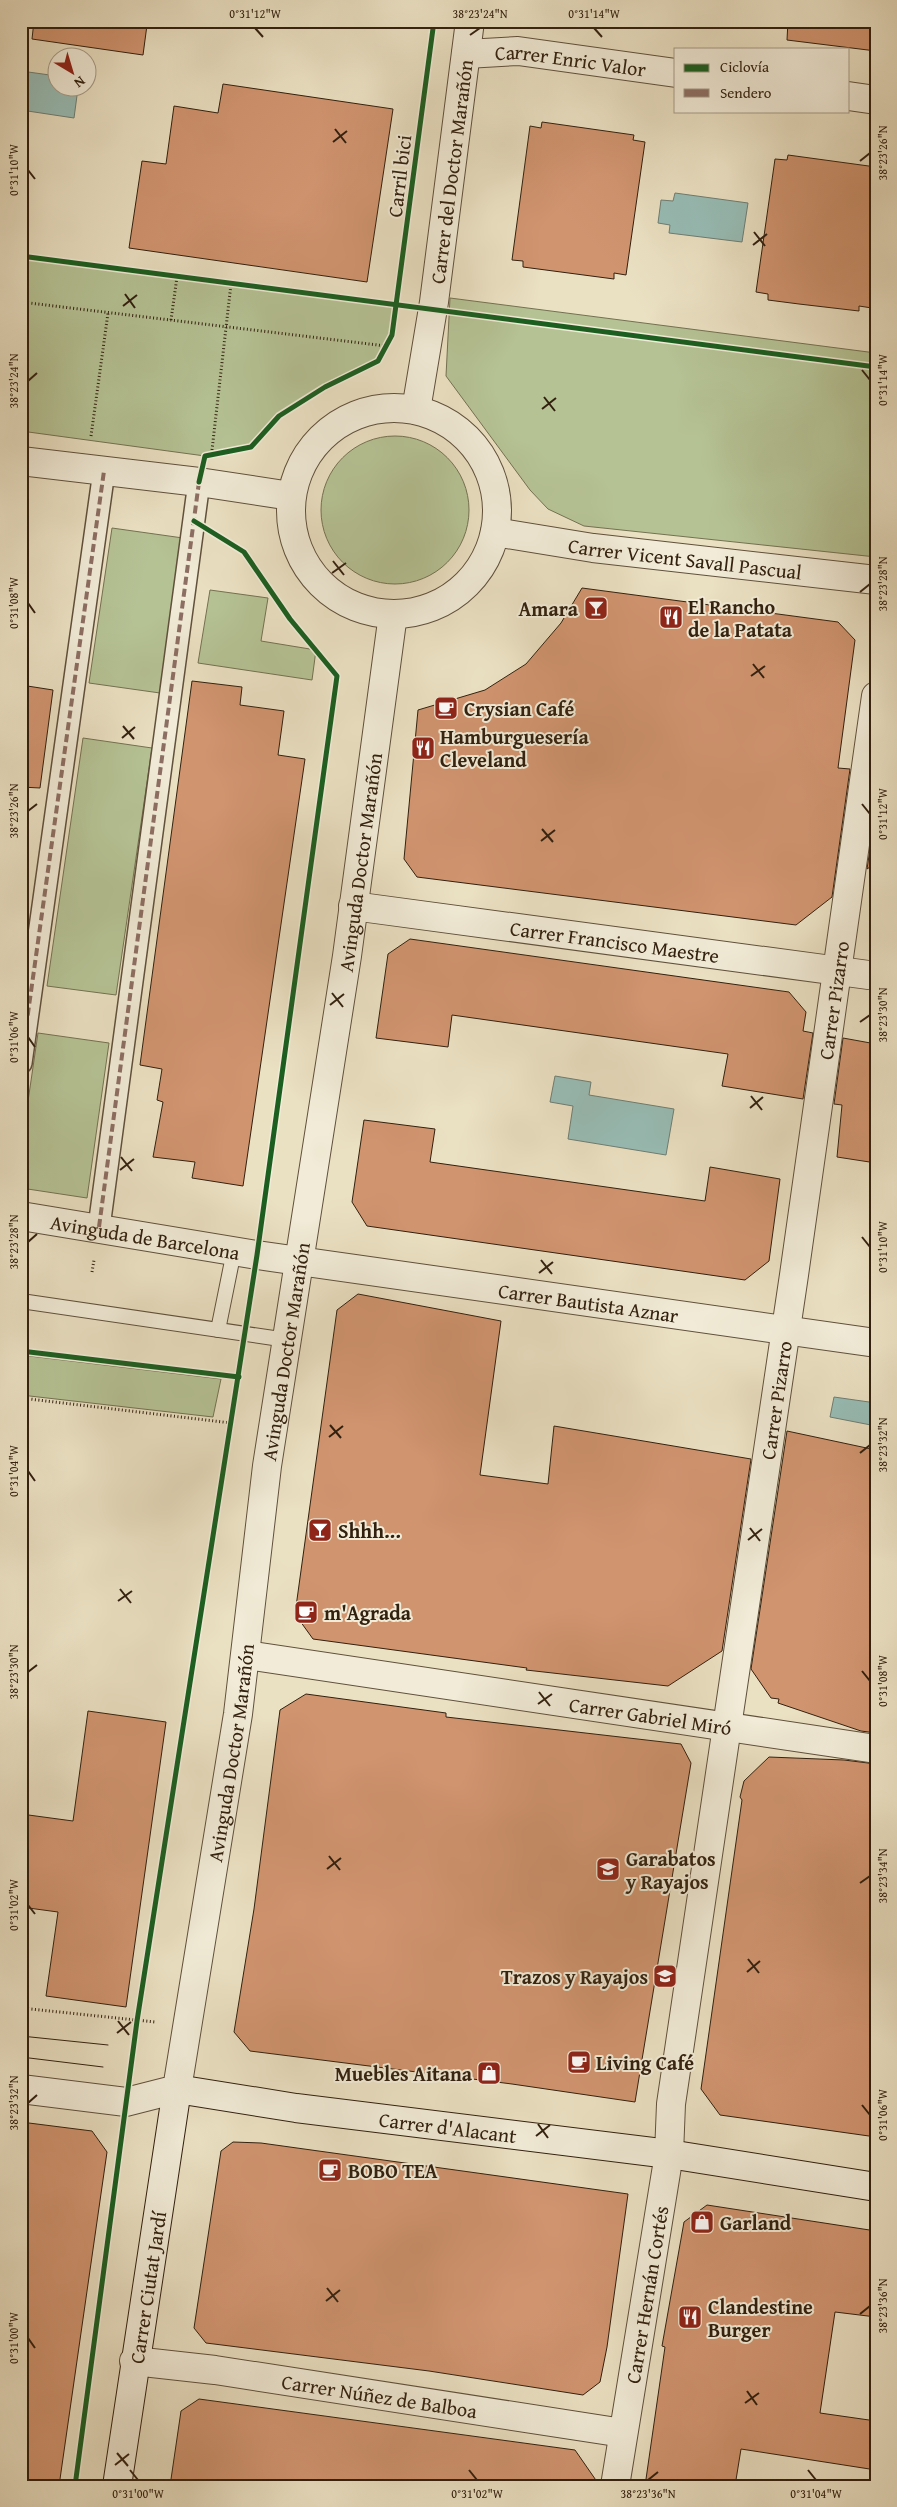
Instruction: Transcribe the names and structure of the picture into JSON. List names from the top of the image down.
{
  "streets": {
    "street": [
      "Carrer Enric Valor",
      "Carrer del Doctor Marañón",
      "Carrer Vicent Savall Pascual",
      "Avinguda Doctor Marañón",
      "Carrer Francisco Maestre",
      "Carrer Pizarro",
      "Avinguda de Barcelona",
      "Carrer Bautista Aznar",
      "Carrer Gabriel Miró",
      "Carrer d'Alacant",
      "Carrer Ciutat Jardí",
      "Carrer Hernán Cortés",
      "Carrer Núñez de Balboa"
    ],
    "cycle path": ["Carril bici"]
  },
  "crossings": [
    ["Carrer Enric Valor", "Carrer del Doctor Marañón"],
    ["Avinguda Doctor Marañón", "Carrer Francisco Maestre"],
    ["Avinguda Doctor Marañón", "Avinguda de Barcelona"],
    ["Avinguda Doctor Marañón", "Carrer Bautista Aznar"],
    ["Avinguda Doctor Marañón", "Carrer Gabriel Miró"],
    ["Avinguda Doctor Marañón", "Carrer d'Alacant"],
    ["Avinguda Doctor Marañón", "Carrer Ciutat Jardí"],
    ["Carrer Francisco Maestre", "Carrer Pizarro"],
    ["Carrer Pizarro", "Carrer Bautista Aznar"],
    ["Carrer Pizarro", "Carrer Gabriel Miró"],
    ["Carrer Pizarro", "Carrer Hernán Cortés"],
    ["Avinguda de Barcelona", "Carrer Bautista Aznar"],
    ["Carrer d'Alacant", "Carrer Ciutat Jardí"],
    ["Carrer d'Alacant", "Carrer Hernán Cortés"],
    ["Carrer Ciutat Jardí", "Carrer Núñez de Balboa"],
    ["Carrer Hernán Cortés", "Carrer Núñez de Balboa"]
  ],
  "places": {
    "bar": ["Amara", "Shhh..."],
    "restaurant": ["El Rancho de la Patata", "Hamburguesería Cleveland", "Clandestine Burger"],
    "cafe": [
      "Crysian Café",
      "m'Agrada",
      "Living Café",
      "BOBO TEA"
    ],
    "school or university": ["Garabatos y Rayajos", "Trazos y Rayajos"],
    "shop": ["Muebles Aitana", "Garland"]
  },
  "legend": ["Ciclovía", "Sendero"],
  "north": "bottom right",
  "coordinates": [
    "0°31'12\"W",
    "38°23'24\"N",
    "0°31'14\"W",
    "38°23'26\"N",
    "0°31'10\"W",
    "38°23'28\"N",
    "0°31'08\"W",
    "38°23'30\"N",
    "0°31'06\"W",
    "38°23'32\"N",
    "0°31'04\"W",
    "38°23'34\"N",
    "0°31'02\"W",
    "38°23'36\"N",
    "0°31'00\"W"
  ]
}
